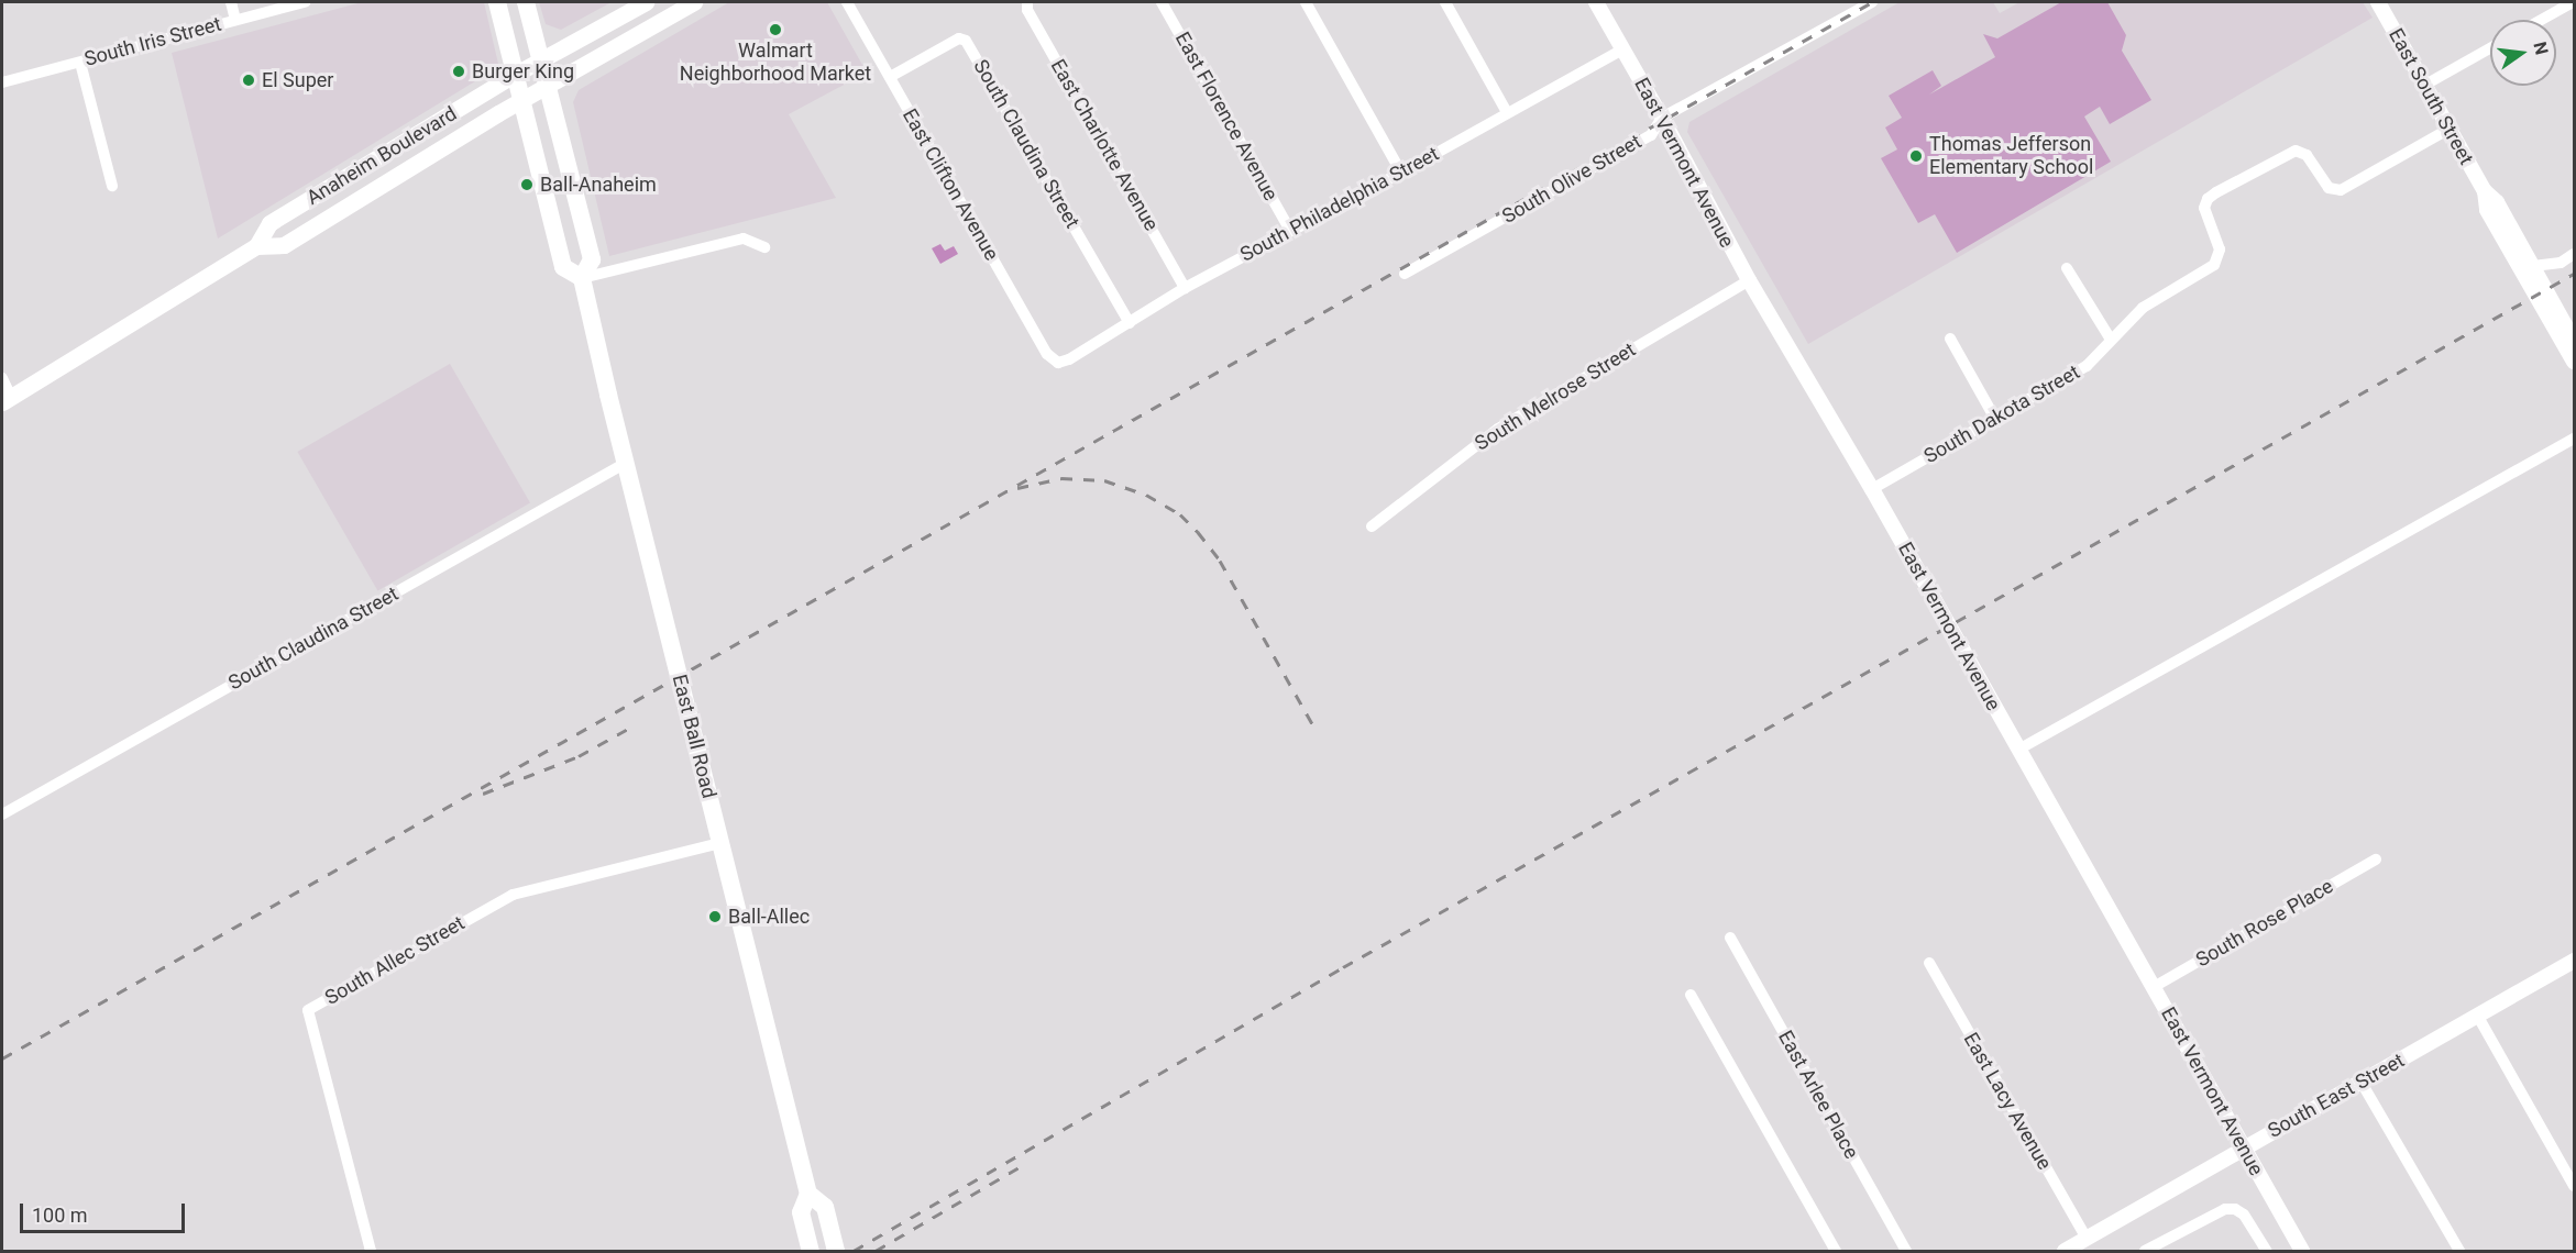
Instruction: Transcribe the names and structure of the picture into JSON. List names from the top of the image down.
{
  "streets": {
    "main road": ["Anaheim Boulevard", "East Ball Road"],
    "street": [
      "South Iris Street",
      "East South Street",
      "East Florence Avenue",
      "South Claudina Street",
      "East Charlotte Avenue",
      "East Vermont Avenue",
      "South Olive Street",
      "East Clifton Avenue",
      "South Philadelphia Street",
      "South Melrose Street",
      "South Dakota Street",
      "South Rose Place",
      "South Allec Street",
      "East Arlee Place",
      "South East Street",
      "East Lacy Avenue"
    ]
  },
  "crossings": [
    ["East South Street", "South Dakota Street"],
    ["East Florence Avenue", "South Philadelphia Street"],
    ["South Claudina Street", "East Clifton Avenue"],
    ["South Claudina Street", "South Philadelphia Street"],
    ["South Claudina Street", "East Ball Road"],
    ["East Charlotte Avenue", "South Philadelphia Street"],
    ["Anaheim Boulevard", "East Ball Road"],
    ["East Vermont Avenue", "South Olive Street"],
    ["East Vermont Avenue", "South Philadelphia Street"],
    ["East Vermont Avenue", "South Melrose Street"],
    ["East Vermont Avenue", "South Dakota Street"],
    ["East Vermont Avenue", "South Rose Place"],
    ["East Vermont Avenue", "South East Street"],
    ["East Clifton Avenue", "South Philadelphia Street"],
    ["East Ball Road", "South Allec Street"],
    ["South East Street", "East Lacy Avenue"]
  ],
  "places": [
    "Walmart Neighborhood Market",
    "Burger King",
    "El Super",
    "Thomas Jefferson Elementary School",
    "Ball-Anaheim",
    "Ball-Allec"
  ],
  "scale_bar": "100 m",
  "north": "right"
}
